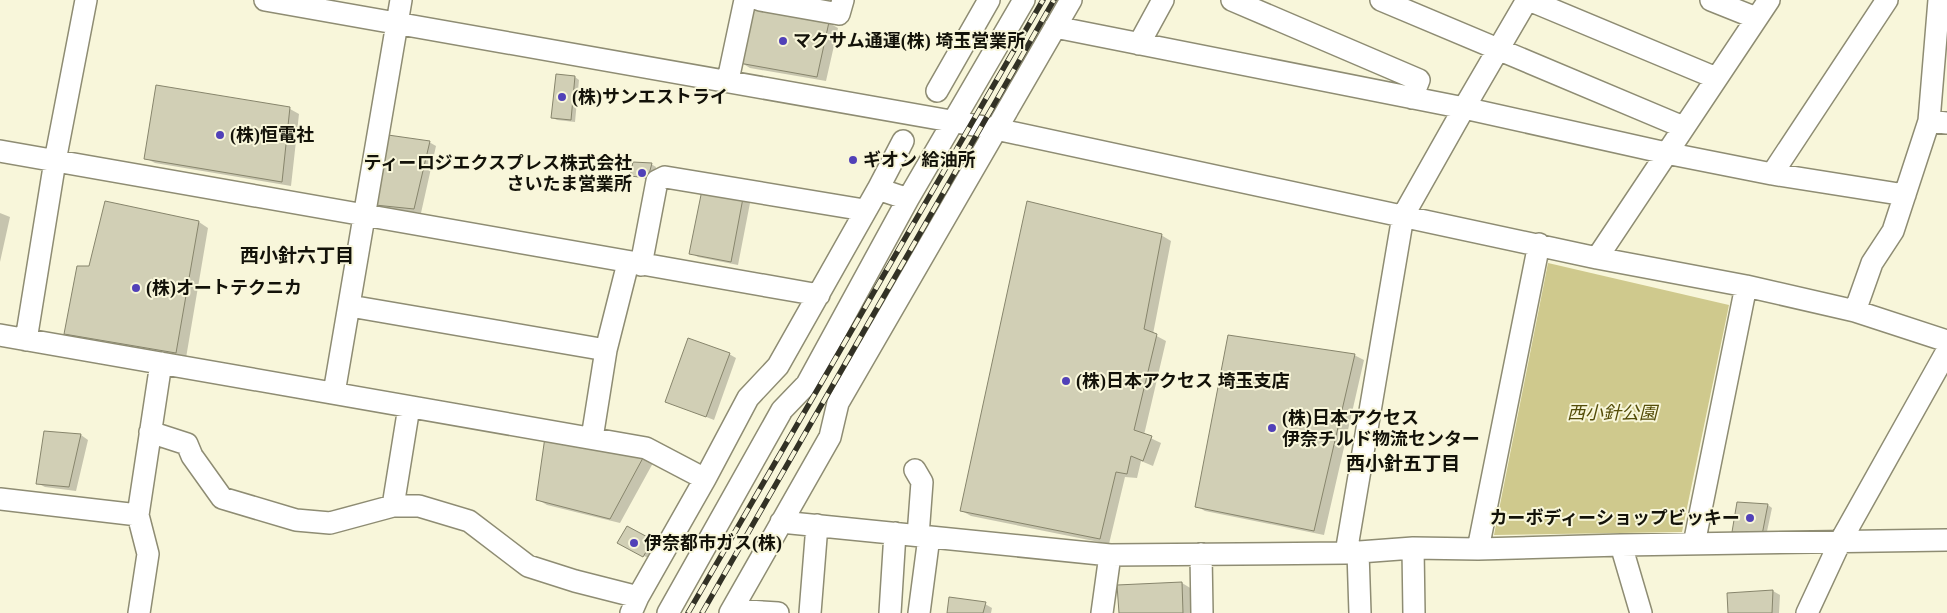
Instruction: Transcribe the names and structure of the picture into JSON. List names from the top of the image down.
{
  "districts": ["西小針六丁目", "西小針五丁目"],
  "parks": ["西小針公園"],
  "places": [
    "マクサム通運(株) 埼玉営業所",
    "(株)サンエストライ",
    "(株)恒電社",
    "ギオン 給油所",
    "ティーロジエクスプレス株式会社 さいたま営業所",
    "(株)オートテクニカ",
    "(株)日本アクセス 埼玉支店",
    "(株)日本アクセス 伊奈チルド物流センター",
    "カーボディーショップビッキー",
    "伊奈都市ガス(株)"
  ]
}
